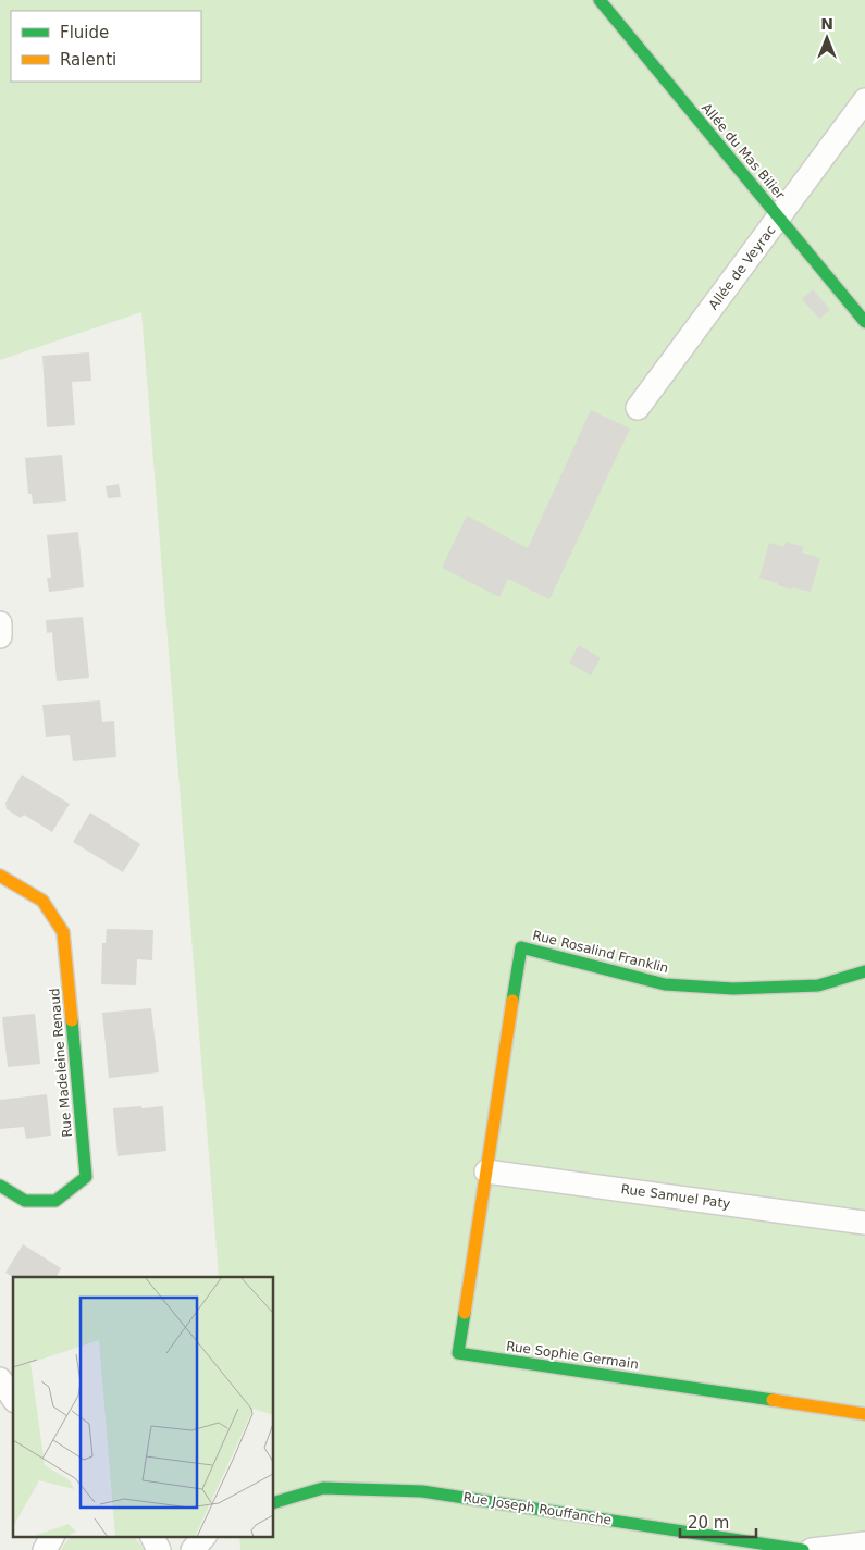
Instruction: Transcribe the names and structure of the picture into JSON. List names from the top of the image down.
{
  "streets": {
    "street": [
      "Allée du Mas Bilier",
      "Allée de Veyrac",
      "Rue Rosalind Franklin",
      "Rue Madeleine Renaud",
      "Rue Samuel Paty",
      "Rue Sophie Germain",
      "Rue Joseph Rouffanche"
    ]
  },
  "crossings": [
    ["Allée du Mas Bilier", "Allée de Veyrac"],
    ["Rue Rosalind Franklin", "Rue Samuel Paty"],
    ["Rue Rosalind Franklin", "Rue Sophie Germain"],
    ["Rue Samuel Paty", "Rue Sophie Germain"]
  ],
  "legend": ["Fluide", "Ralenti"],
  "scale_bar": "20 m",
  "north": "top"
}
